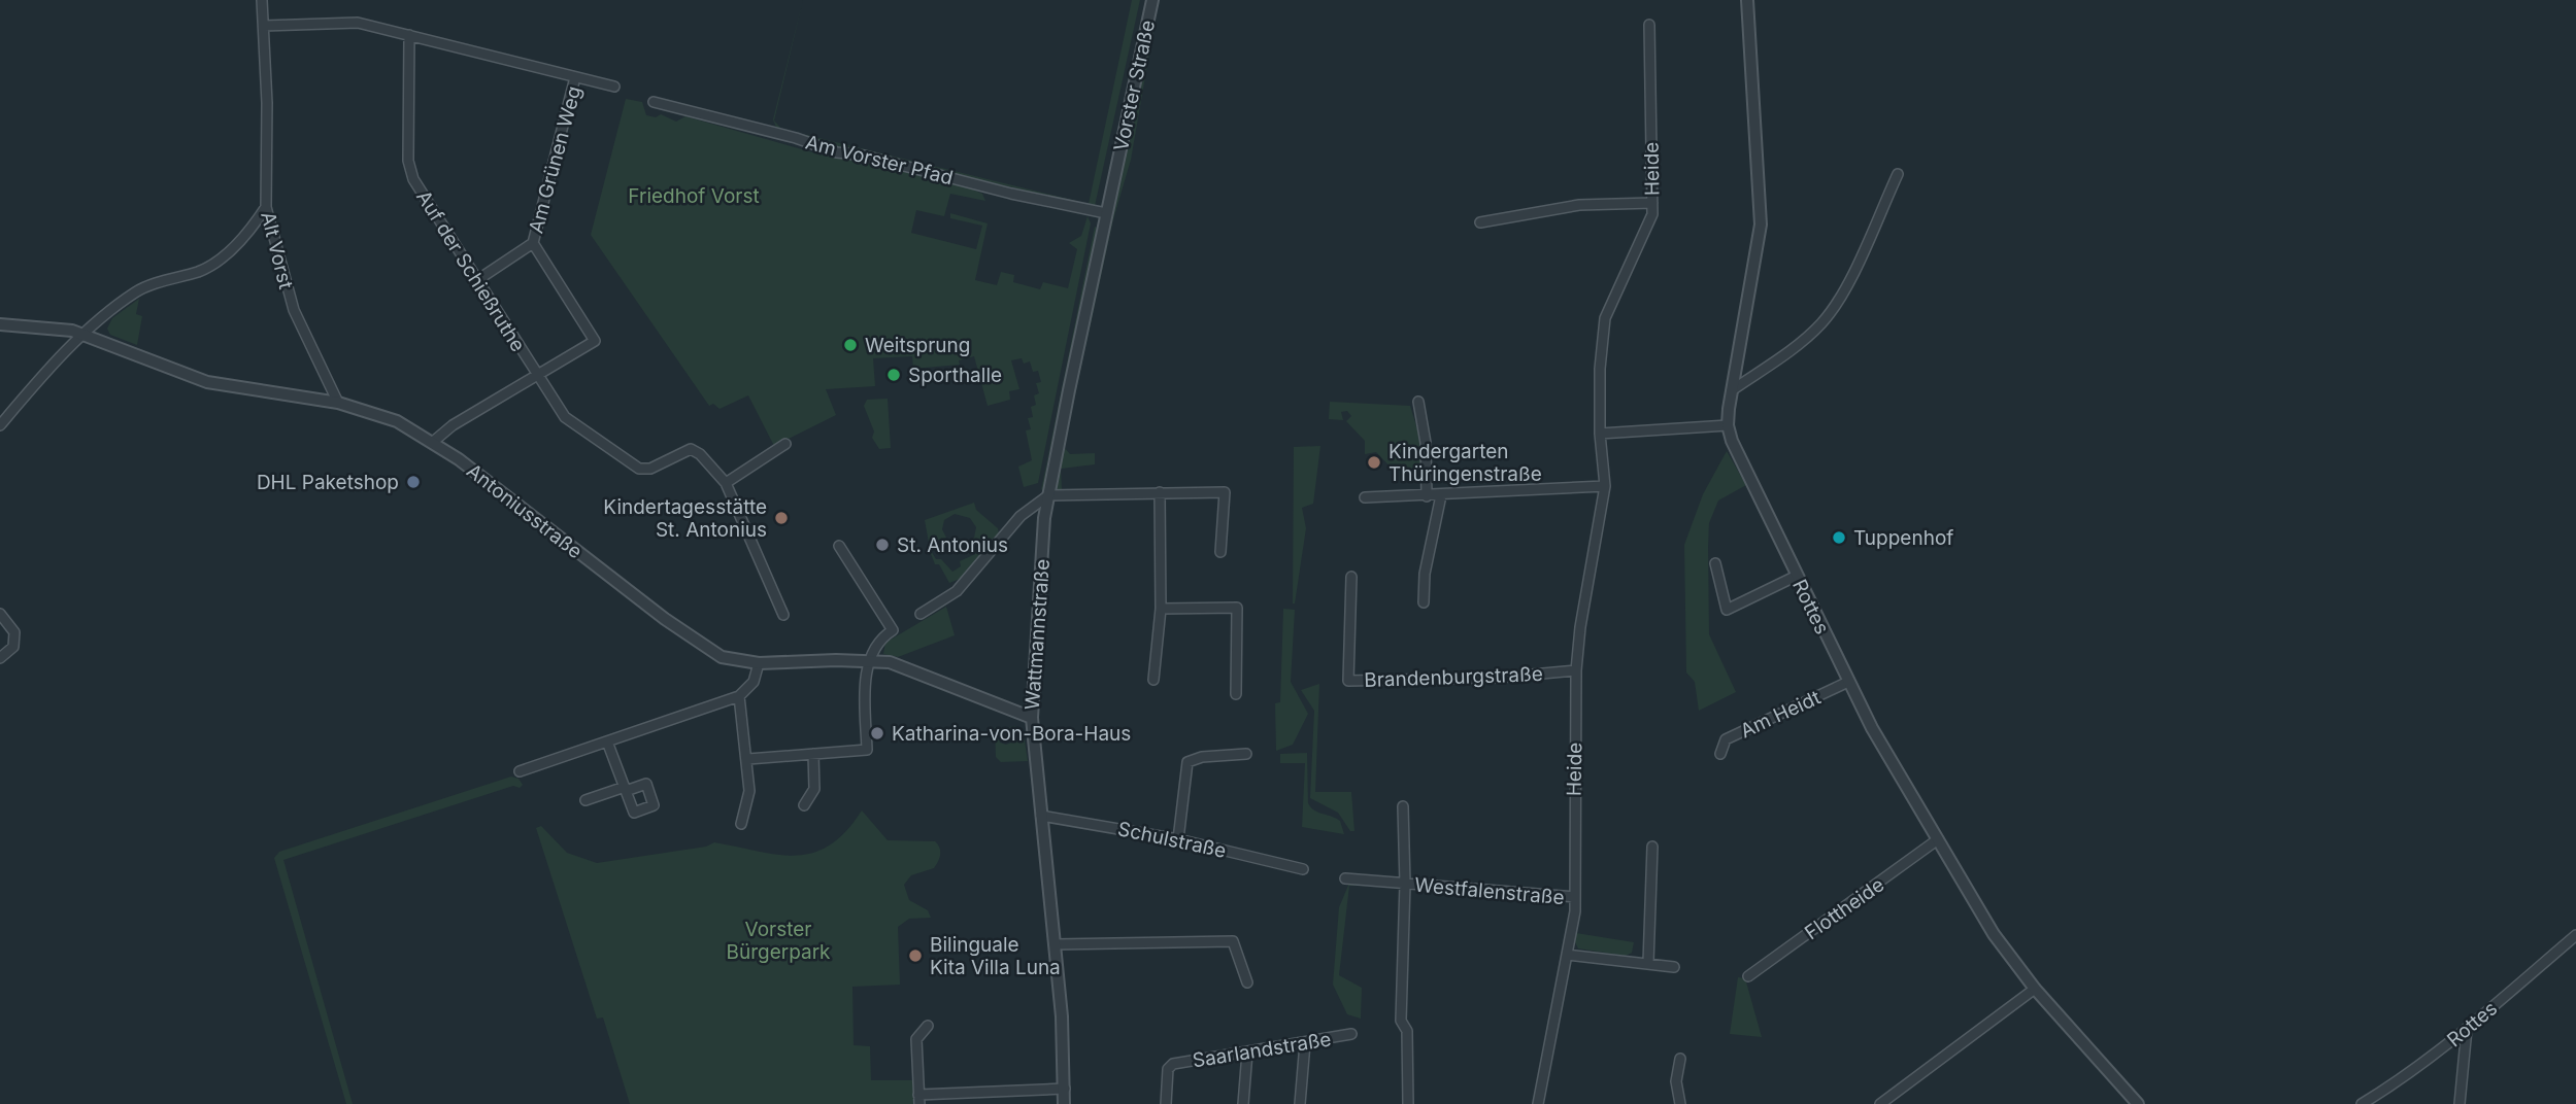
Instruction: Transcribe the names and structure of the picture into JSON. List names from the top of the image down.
{
  "streets": {
    "street": [
      "Vorster Straße",
      "Am Grünen Weg",
      "Am Vorster Pfad",
      "Heide",
      "Alt Vorst",
      "Auf der Schießruthe",
      "Antoniusstraße",
      "Rottes",
      "Wattmannstraße",
      "Brandenburgstraße",
      "Am Heidt",
      "Schulstraße",
      "Westfalenstraße",
      "Flottheide",
      "Saarlandstraße"
    ]
  },
  "crossings": [
    ["Vorster Straße", "Wattmannstraße"],
    ["Am Grünen Weg", "Auf der Schießruthe"],
    ["Am Vorster Pfad", "Wattmannstraße"],
    ["Heide", "Brandenburgstraße"],
    ["Heide", "Westfalenstraße"],
    ["Alt Vorst", "Antoniusstraße"],
    ["Antoniusstraße", "Wattmannstraße"],
    ["Rottes", "Am Heidt"],
    ["Rottes", "Flottheide"],
    ["Wattmannstraße", "Schulstraße"]
  ],
  "parks": ["Friedhof Vorst", "Vorster Bürgerpark"],
  "places": [
    "Weitsprung",
    "Sporthalle",
    "Kindergarten Thüringenstraße",
    "DHL Paketshop",
    "Kindertagesstätte St. Antonius",
    "Tuppenhof",
    "St. Antonius",
    "Katharina-von-Bora-Haus",
    "Bilinguale Kita Villa Luna"
  ]
}
